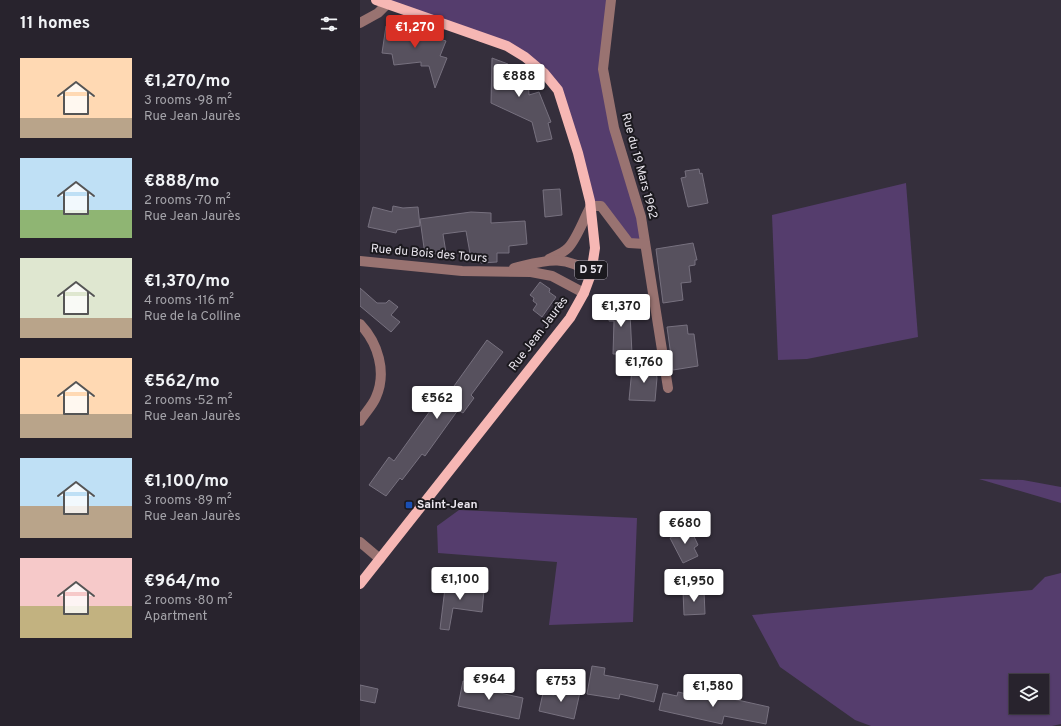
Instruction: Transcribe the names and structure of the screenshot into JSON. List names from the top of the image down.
{
  "streets": {
    "main road": ["D 57", "Rue Jean Jaurès"],
    "street": ["Rue du 19 Mars 1962", "Rue du Bois des Tours"]
  },
  "places": {
    "transit": ["Saint-Jean"]
  },
  "page": {
    "heading": "11 homes",
    "price": [
      "€1,270",
      "€888",
      "€1,370",
      "€1,760",
      "€562",
      "€680",
      "€1,100",
      "€1,950",
      "€964",
      "€753",
      "€1,580"
    ],
    "list": [
      {
        "name": "€1,270/mo",
        "note": "3 rooms · 98 m² · Rue Jean Jaurès"
      },
      {
        "name": "€888/mo",
        "note": "2 rooms · 70 m² · Rue Jean Jaurès"
      },
      {
        "name": "€1,370/mo",
        "note": "4 rooms · 116 m² · Rue de la Colline"
      },
      {
        "name": "€562/mo",
        "note": "2 rooms · 52 m² · Rue Jean Jaurès"
      },
      {
        "name": "€1,100/mo",
        "note": "3 rooms · 89 m² · Rue Jean Jaurès"
      },
      {
        "name": "€964/mo",
        "note": "2 rooms · 80 m² · Apartment"
      }
    ]
  }
}
